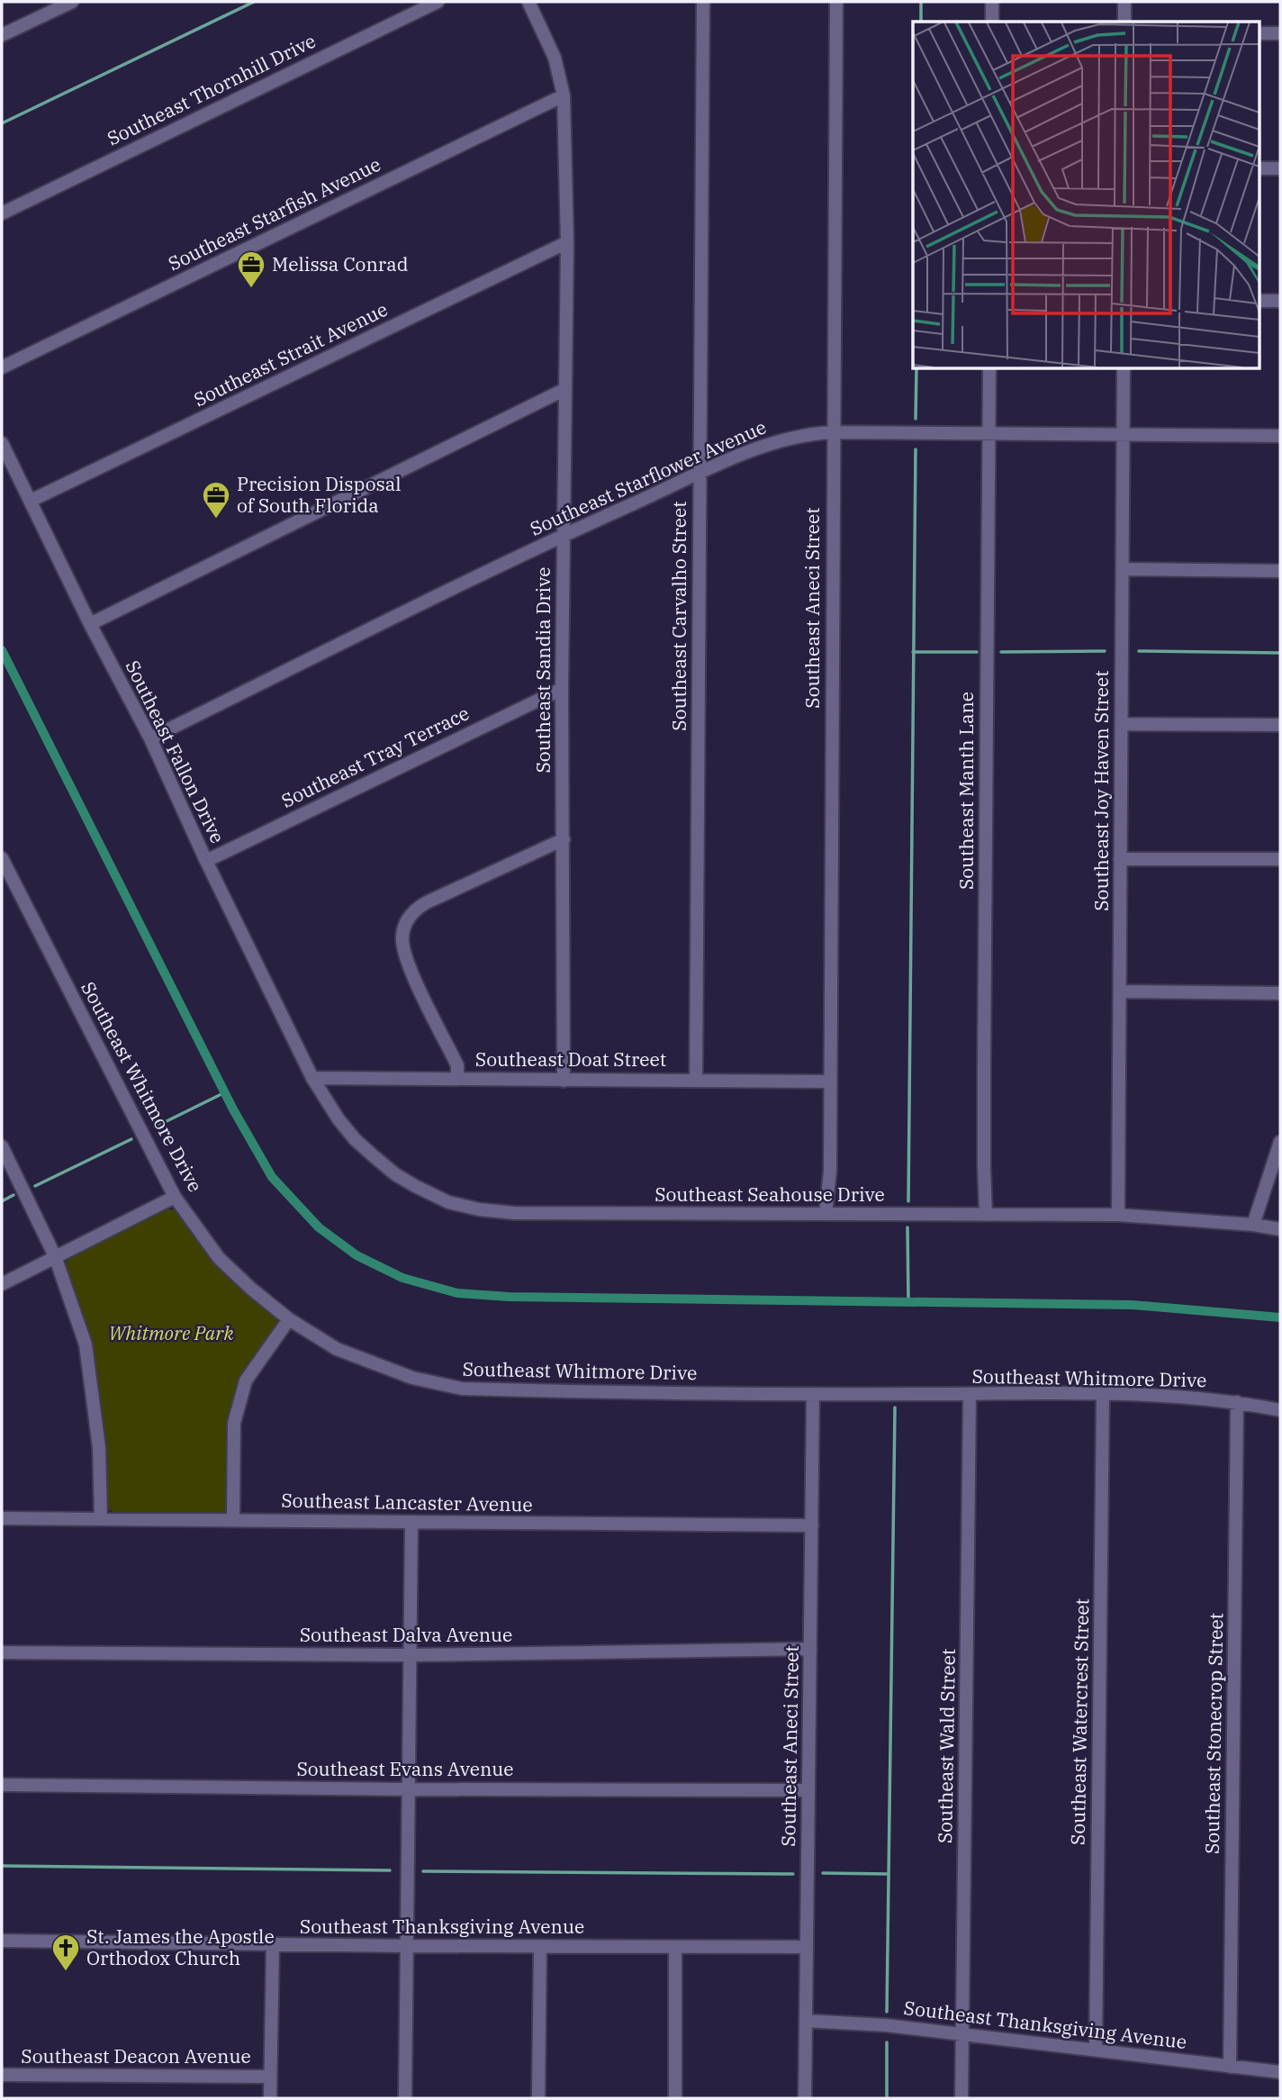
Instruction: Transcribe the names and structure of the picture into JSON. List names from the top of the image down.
{
  "streets": {
    "street": [
      "Southeast Thornhill Drive",
      "Southeast Starfish Avenue",
      "Southeast Strait Avenue",
      "Southeast Starflower Avenue",
      "Southeast Aneci Street",
      "Southeast Carvalho Street",
      "Southeast Sandia Drive",
      "Southeast Fallon Drive",
      "Southeast Tray Terrace",
      "Southeast Manth Lane",
      "Southeast Joy Haven Street",
      "Southeast Doat Street",
      "Southeast Whitmore Drive",
      "Southeast Seahouse Drive",
      "Southeast Lancaster Avenue",
      "Southeast Dalva Avenue",
      "Southeast Watercrest Street",
      "Southeast Stonecrop Street",
      "Southeast Wald Street",
      "Southeast Evans Avenue",
      "Southeast Thanksgiving Avenue",
      "Southeast Deacon Avenue"
    ]
  },
  "crossings": [
    ["Southeast Starfish Avenue", "Southeast Sandia Drive"],
    ["Southeast Strait Avenue", "Southeast Sandia Drive"],
    ["Southeast Strait Avenue", "Southeast Fallon Drive"],
    ["Southeast Starflower Avenue", "Southeast Aneci Street"],
    ["Southeast Starflower Avenue", "Southeast Carvalho Street"],
    ["Southeast Starflower Avenue", "Southeast Sandia Drive"],
    ["Southeast Starflower Avenue", "Southeast Fallon Drive"],
    ["Southeast Starflower Avenue", "Southeast Manth Lane"],
    ["Southeast Starflower Avenue", "Southeast Joy Haven Street"],
    ["Southeast Aneci Street", "Southeast Doat Street"],
    ["Southeast Aneci Street", "Southeast Whitmore Drive"],
    ["Southeast Aneci Street", "Southeast Seahouse Drive"],
    ["Southeast Aneci Street", "Southeast Lancaster Avenue"],
    ["Southeast Aneci Street", "Southeast Dalva Avenue"],
    ["Southeast Aneci Street", "Southeast Evans Avenue"],
    ["Southeast Aneci Street", "Southeast Thanksgiving Avenue"],
    ["Southeast Carvalho Street", "Southeast Doat Street"],
    ["Southeast Sandia Drive", "Southeast Tray Terrace"],
    ["Southeast Sandia Drive", "Southeast Doat Street"],
    ["Southeast Fallon Drive", "Southeast Tray Terrace"],
    ["Southeast Fallon Drive", "Southeast Doat Street"],
    ["Southeast Fallon Drive", "Southeast Seahouse Drive"],
    ["Southeast Manth Lane", "Southeast Seahouse Drive"],
    ["Southeast Joy Haven Street", "Southeast Seahouse Drive"],
    ["Southeast Doat Street", "Southeast Seahouse Drive"],
    ["Southeast Whitmore Drive", "Southeast Watercrest Street"],
    ["Southeast Whitmore Drive", "Southeast Stonecrop Street"],
    ["Southeast Whitmore Drive", "Southeast Wald Street"],
    ["Southeast Watercrest Street", "Southeast Thanksgiving Avenue"],
    ["Southeast Stonecrop Street", "Southeast Thanksgiving Avenue"],
    ["Southeast Wald Street", "Southeast Thanksgiving Avenue"]
  ],
  "parks": ["Whitmore Park"],
  "places": {
    "office": ["Melissa Conrad", "Precision Disposal of South Florida"],
    "church": ["St. James the Apostle Orthodox Church"]
  }
}
